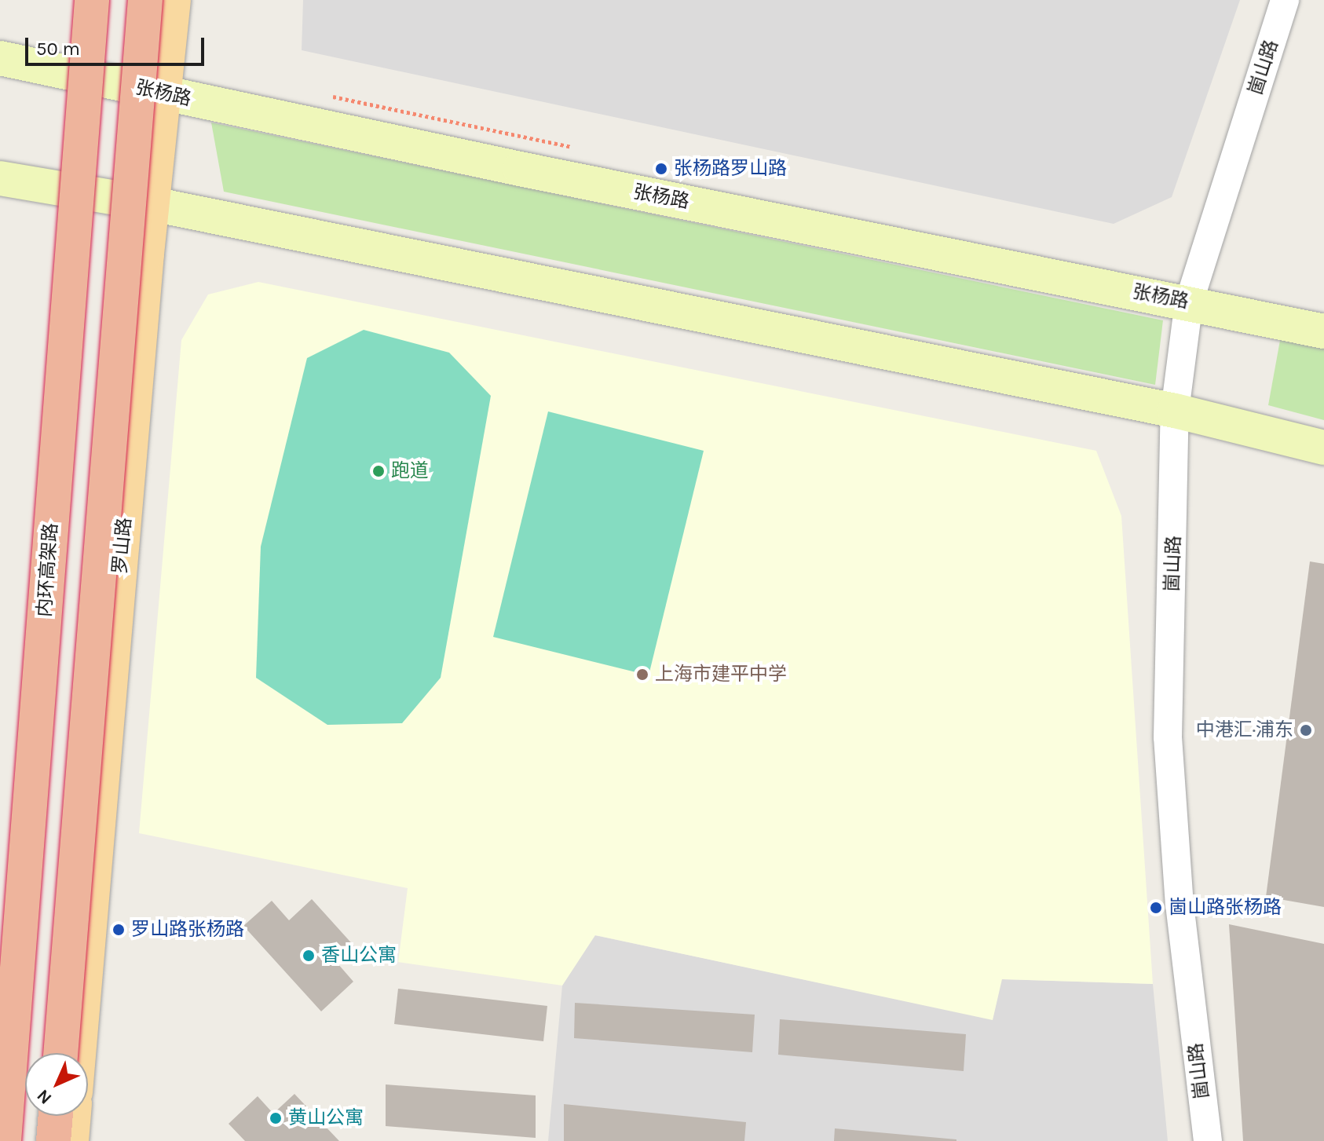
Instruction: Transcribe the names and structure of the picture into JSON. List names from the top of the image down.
{
  "streets": {
    "highway": ["内环高架路"],
    "main road": ["张杨路", "罗山路"],
    "street": ["崮山路"]
  },
  "crossings": [
    ["崮山路", "张杨路"],
    ["张杨路", "罗山路"]
  ],
  "places": [
    "张杨路罗山路",
    "跑道",
    "上海市建平中学",
    "中港汇·浦东",
    "崮山路张杨路",
    "罗山路张杨路",
    "香山公寓",
    "黄山公寓"
  ],
  "scale_bar": "50 m",
  "north": "bottom left"
}
